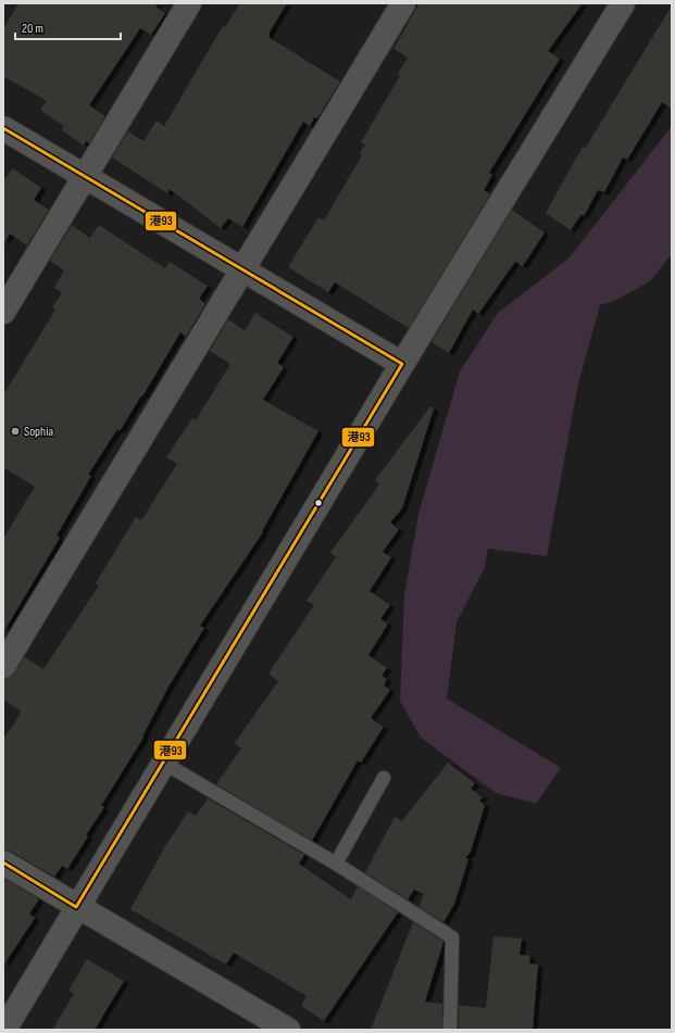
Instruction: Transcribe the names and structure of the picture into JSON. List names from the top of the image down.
{
  "places": ["Sophia"],
  "lines": ["transit line 港93"],
  "scale_bar": "20 m"
}
